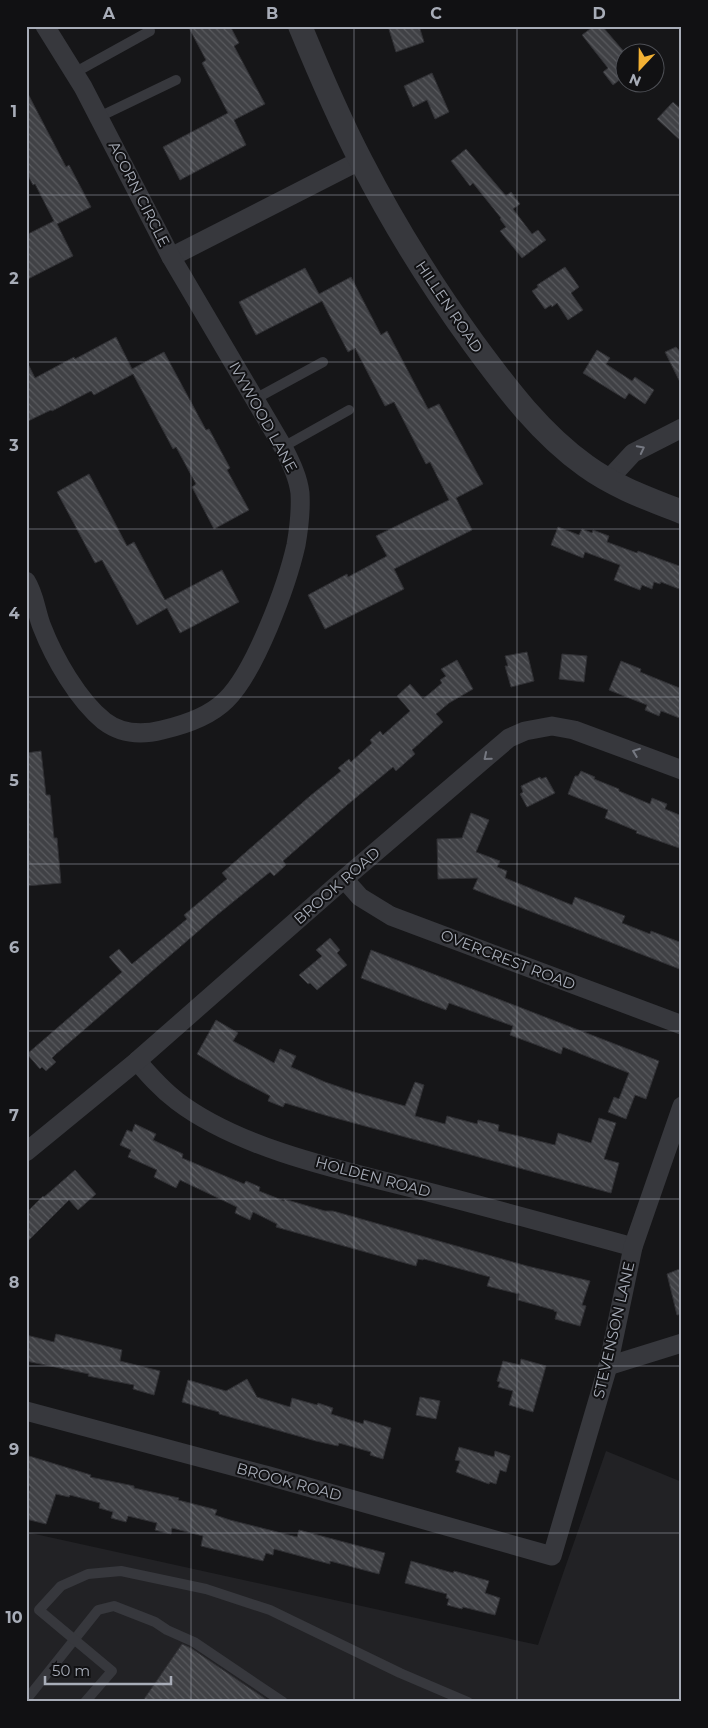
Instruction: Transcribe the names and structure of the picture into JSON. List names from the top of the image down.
{
  "streets": {
    "street": [
      "ACORN CIRCLE",
      "HILLEN ROAD",
      "IVYWOOD LANE",
      "BROOK ROAD",
      "OVERCREST ROAD",
      "HOLDEN ROAD",
      "STEVENSON LANE"
    ]
  },
  "crossings": [
    ["ACORN CIRCLE", "HILLEN ROAD"],
    ["ACORN CIRCLE", "IVYWOOD LANE"],
    ["BROOK ROAD", "OVERCREST ROAD"],
    ["BROOK ROAD", "HOLDEN ROAD"],
    ["BROOK ROAD", "STEVENSON LANE"],
    ["HOLDEN ROAD", "STEVENSON LANE"]
  ],
  "scale_bar": "50 m",
  "north": "bottom",
  "grid": {
    "columns": [
      "A",
      "B",
      "C",
      "D"
    ],
    "rows": [
      "1",
      "2",
      "3",
      "4",
      "5",
      "6",
      "7",
      "8",
      "9",
      "10"
    ]
  }
}
